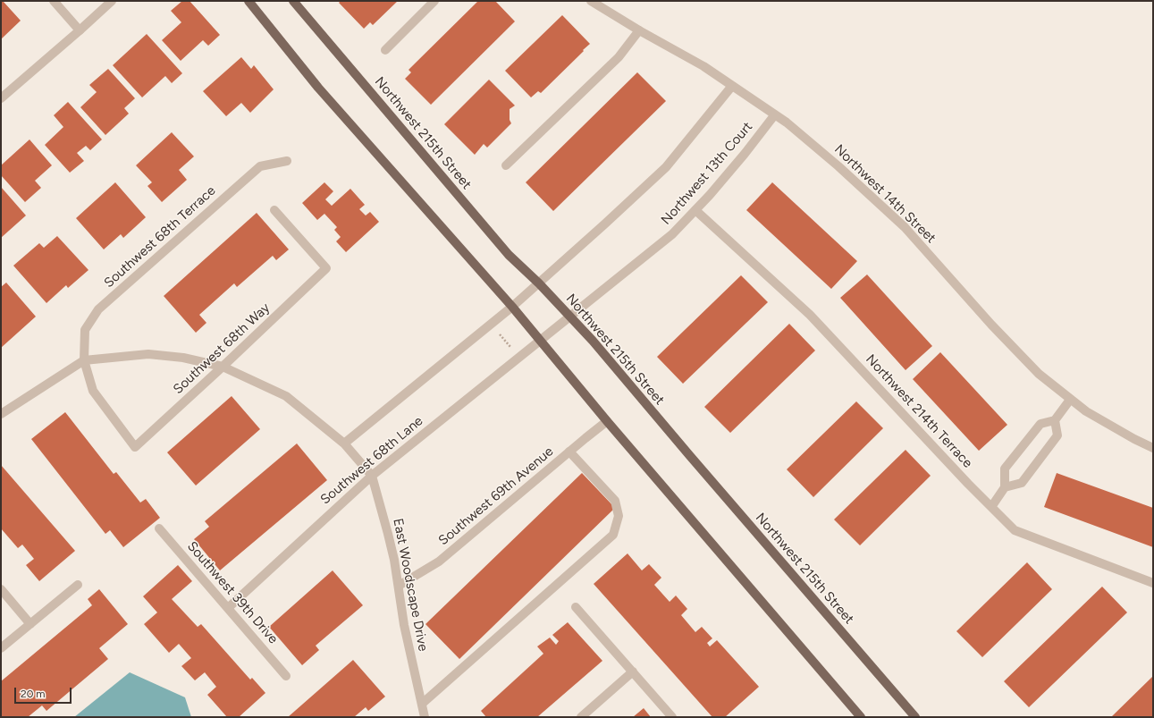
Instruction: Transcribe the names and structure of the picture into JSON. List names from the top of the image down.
{
  "streets": {
    "main road": ["Northwest 215th Street"],
    "street": [
      "Northwest 13th Court",
      "Northwest 14th Street",
      "Southwest 68th Terrace",
      "Southwest 68th Way",
      "Northwest 214th Terrace",
      "Southwest 68th Lane",
      "Southwest 69th Avenue",
      "East Woodscape Drive",
      "Southwest 39th Drive"
    ]
  },
  "crossings": [
    ["Northwest 215th Street", "Northwest 13th Court"],
    ["Northwest 13th Court", "Northwest 14th Street"],
    ["Northwest 13th Court", "Northwest 214th Terrace"],
    ["Northwest 13th Court", "Southwest 68th Lane"],
    ["Southwest 68th Terrace", "Southwest 68th Way"],
    ["Southwest 68th Terrace", "East Woodscape Drive"],
    ["Southwest 68th Way", "East Woodscape Drive"],
    ["Southwest 68th Lane", "East Woodscape Drive"],
    ["Southwest 68th Lane", "Southwest 39th Drive"],
    ["Southwest 69th Avenue", "East Woodscape Drive"]
  ],
  "scale_bar": "20 m"
}
